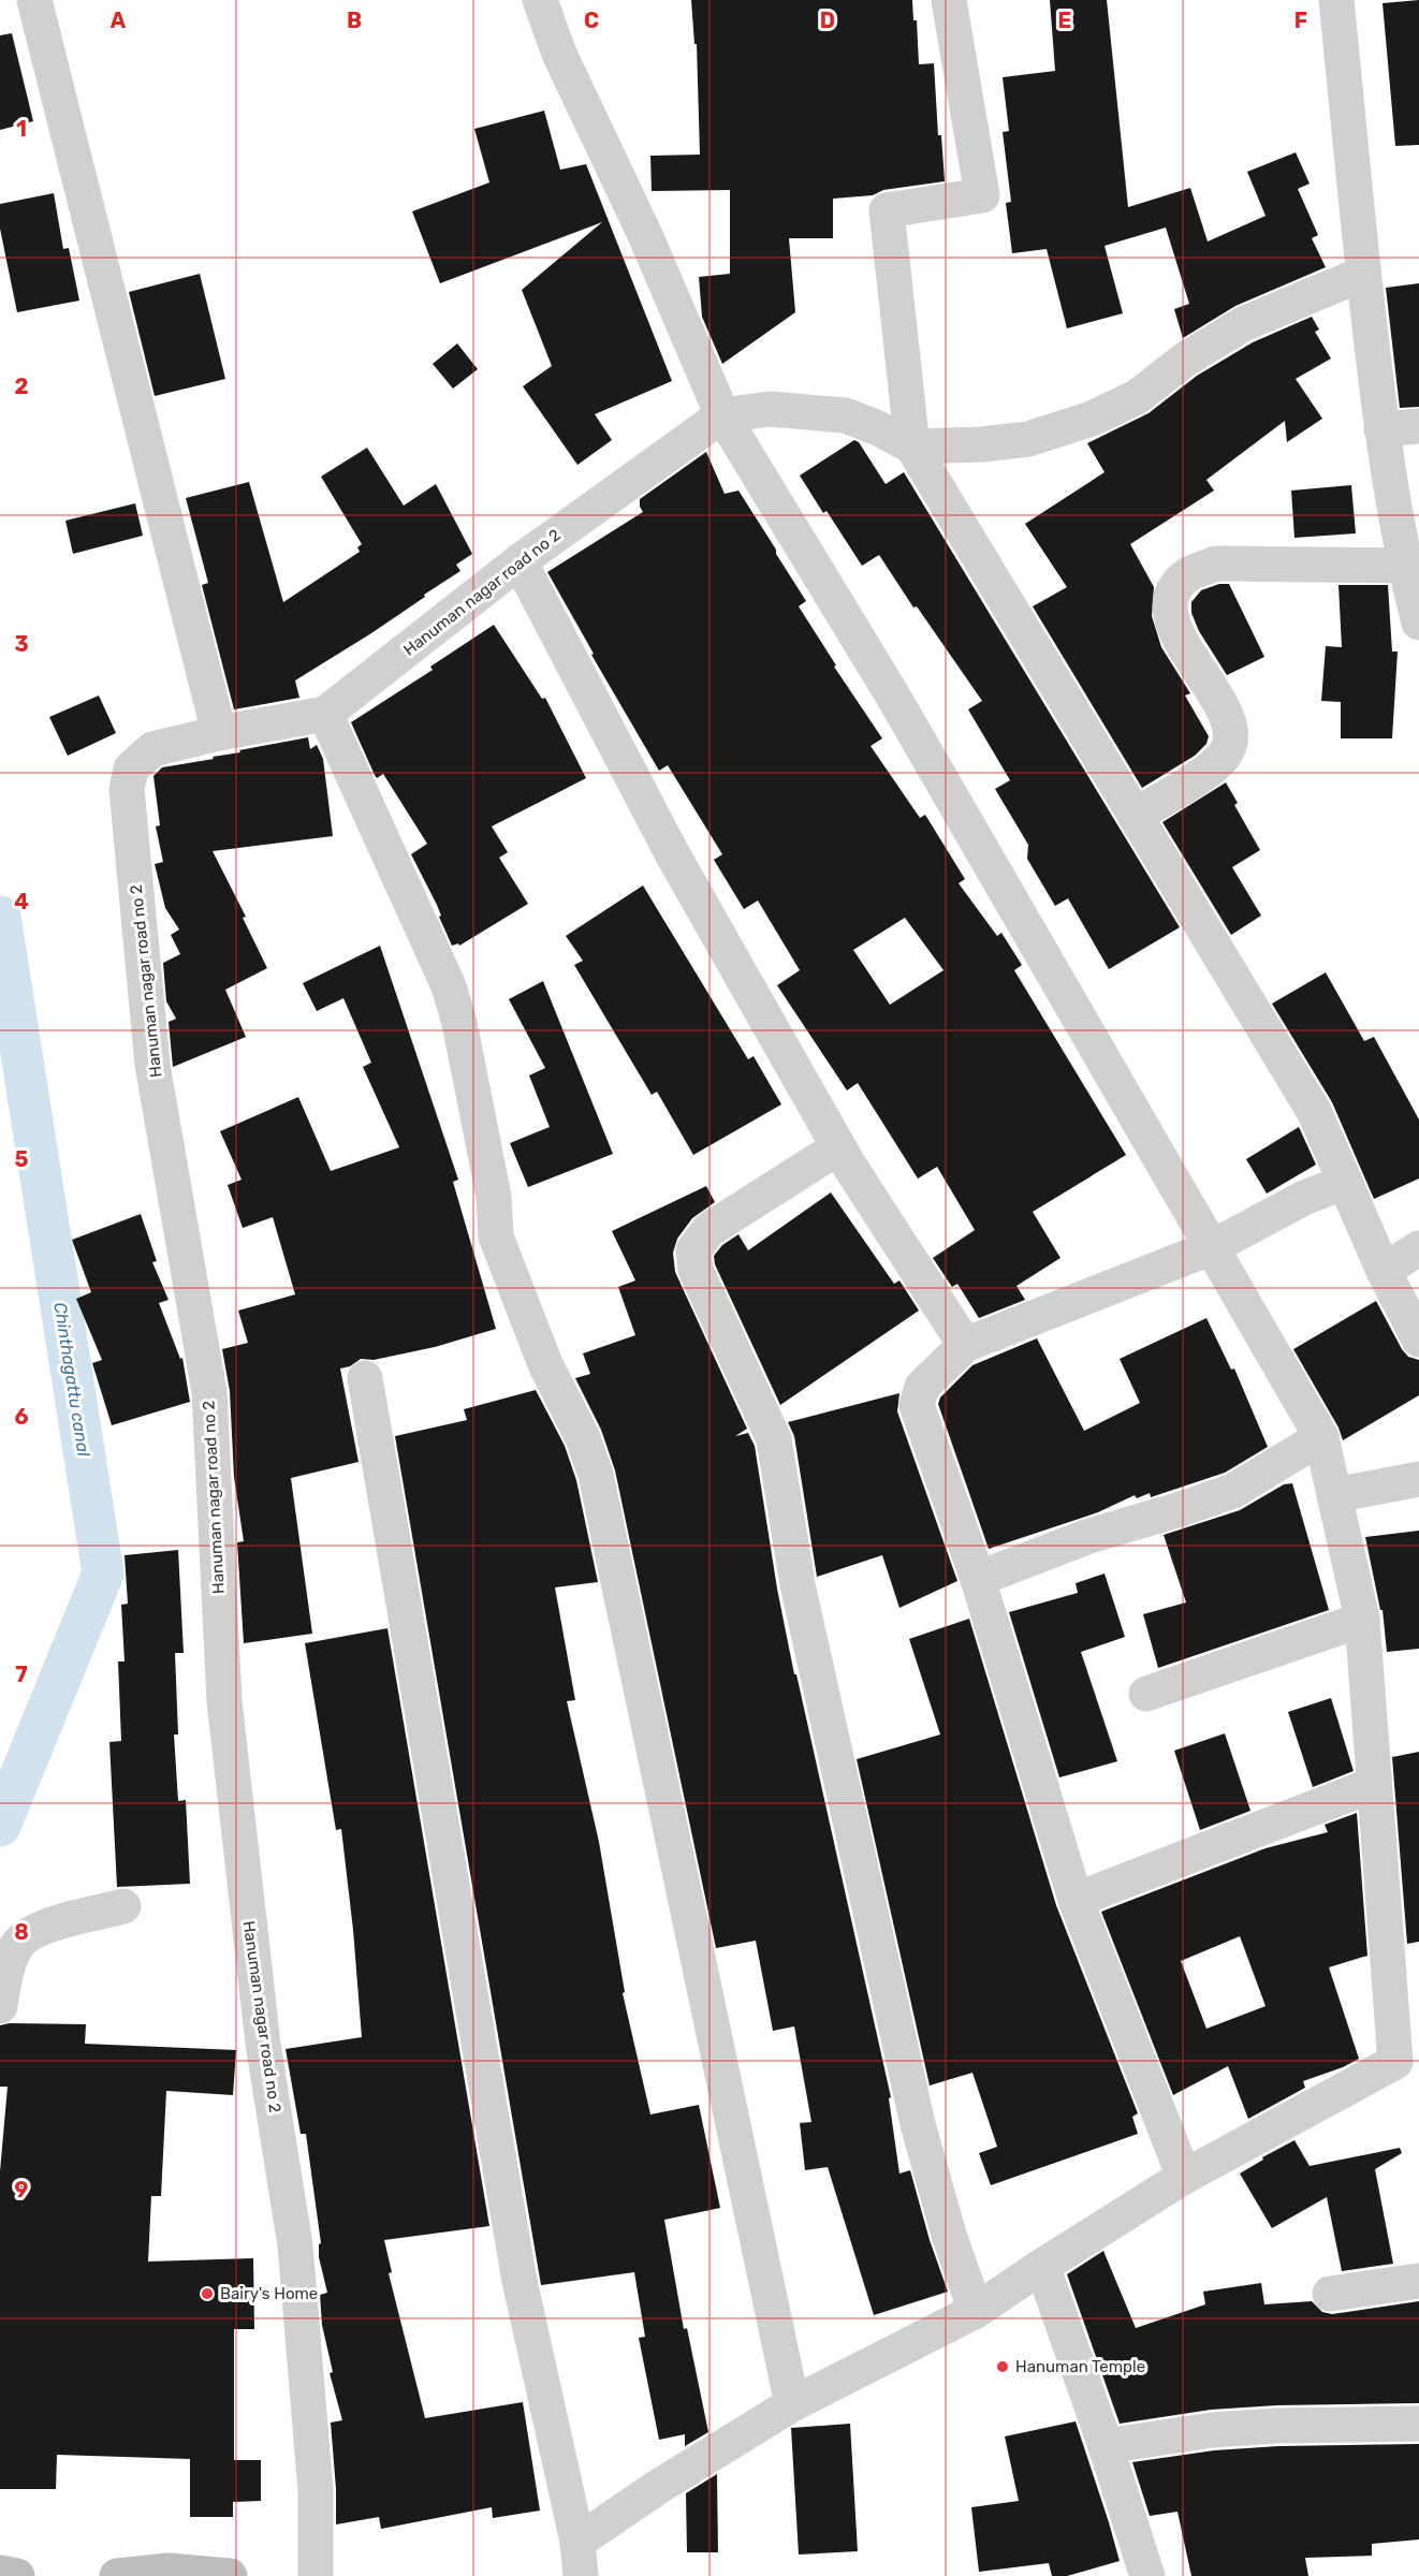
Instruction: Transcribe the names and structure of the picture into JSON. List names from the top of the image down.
{
  "streets": {
    "street": ["Hanuman nagar road no 2"]
  },
  "water": ["Chinthagattu canal"],
  "places": ["Bairy's Home", "Hanuman Temple"],
  "grid": {
    "columns": [
      "A",
      "B",
      "C",
      "D",
      "E",
      "F"
    ],
    "rows": [
      "1",
      "2",
      "3",
      "4",
      "5",
      "6",
      "7",
      "8",
      "9"
    ]
  }
}
